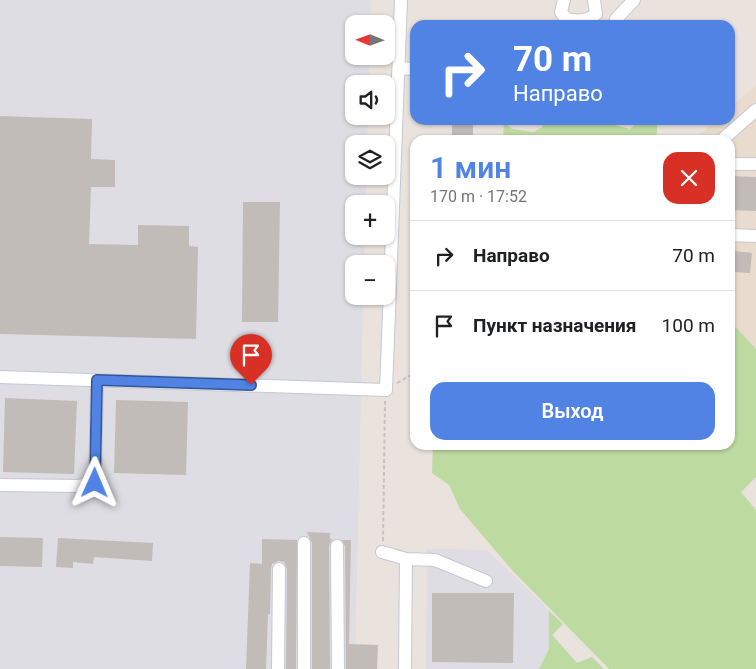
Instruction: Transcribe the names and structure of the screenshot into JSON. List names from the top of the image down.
{
  "north": "left",
  "page": {
    "map_buttons": ["+", "−"],
    "turn": ["70 m", "Направо"],
    "heading": ["1 мин", "170 m · 17:52"],
    "list": [
      {
        "name": "Направо",
        "value": "70 m"
      },
      {
        "name": "Пункт назначения",
        "value": "100 m"
      }
    ],
    "buttons": "Выход"
  }
}
